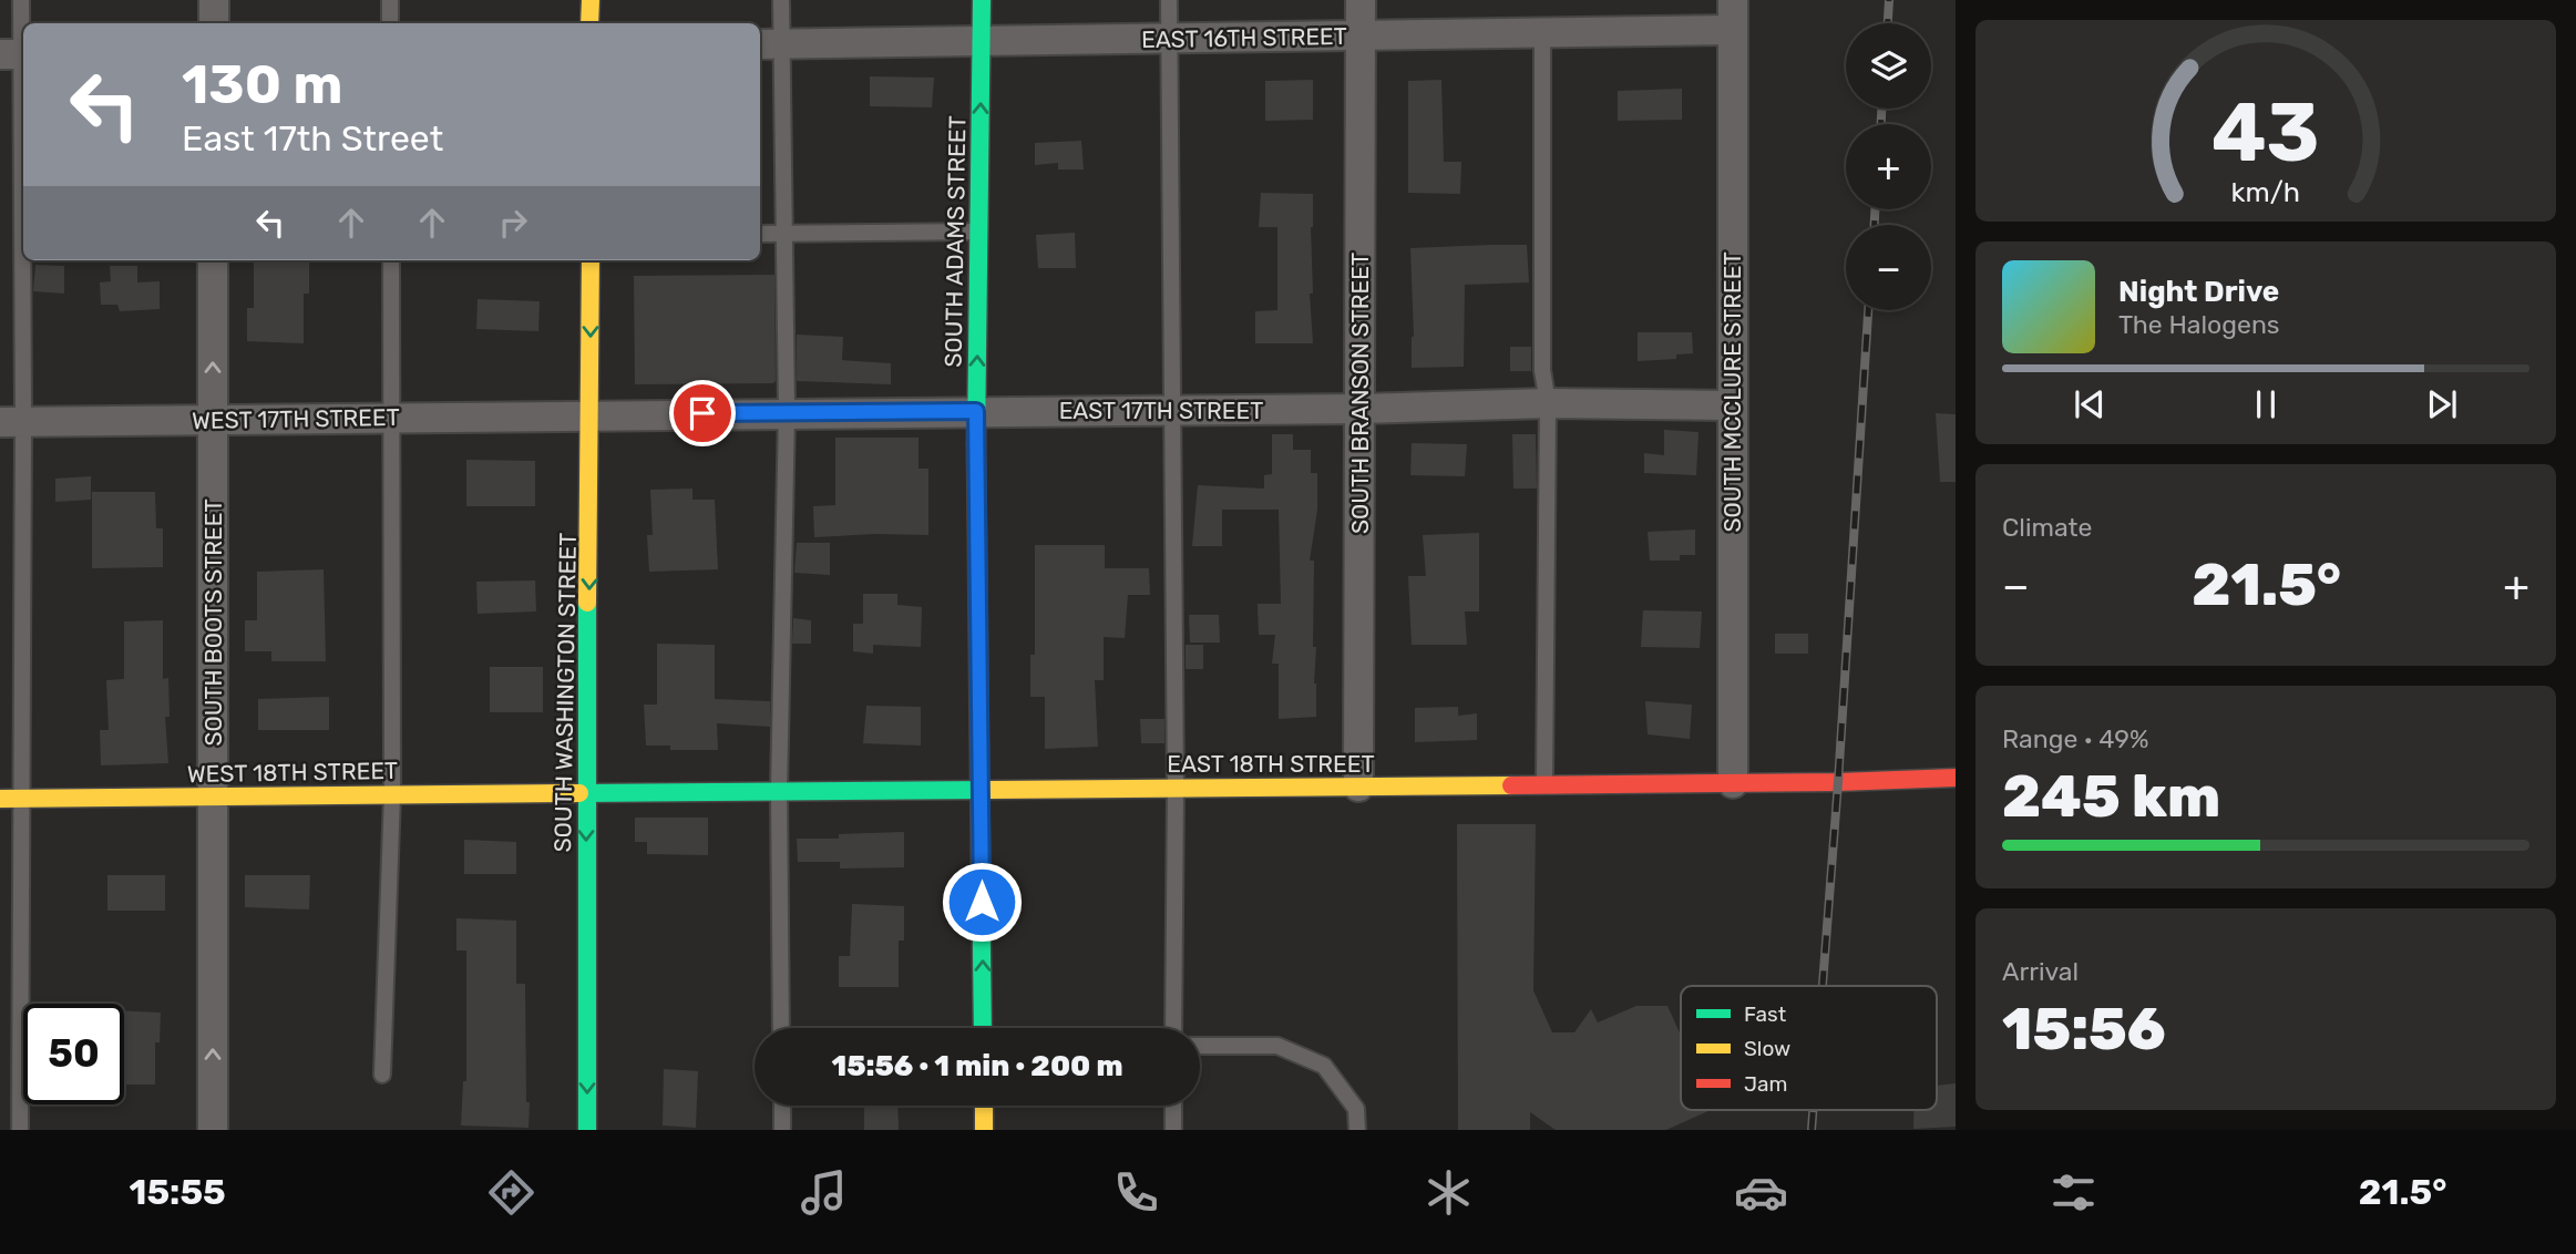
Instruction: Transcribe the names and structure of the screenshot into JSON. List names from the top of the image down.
{
  "streets": {
    "main road": [
      "SOUTH ADAMS STREET",
      "SOUTH WASHINGTON STREET",
      "EAST 18TH STREET",
      "WEST 18TH STREET"
    ],
    "street": [
      "EAST 16TH STREET",
      "SOUTH MCCLURE STREET",
      "SOUTH BRANSON STREET",
      "EAST 17TH STREET",
      "WEST 17TH STREET",
      "SOUTH BOOTS STREET"
    ]
  },
  "crossings": [
    ["EAST 16TH STREET", "SOUTH ADAMS STREET"],
    ["EAST 16TH STREET", "SOUTH MCCLURE STREET"],
    ["EAST 16TH STREET", "SOUTH BRANSON STREET"],
    ["SOUTH ADAMS STREET", "EAST 17TH STREET"],
    ["SOUTH ADAMS STREET", "EAST 18TH STREET"],
    ["SOUTH MCCLURE STREET", "EAST 17TH STREET"],
    ["SOUTH MCCLURE STREET", "EAST 18TH STREET"],
    ["SOUTH BRANSON STREET", "EAST 17TH STREET"],
    ["SOUTH BRANSON STREET", "EAST 18TH STREET"],
    ["EAST 17TH STREET", "WEST 17TH STREET"],
    ["EAST 17TH STREET", "SOUTH WASHINGTON STREET"],
    ["WEST 17TH STREET", "SOUTH BOOTS STREET"],
    ["WEST 17TH STREET", "SOUTH WASHINGTON STREET"],
    ["SOUTH BOOTS STREET", "WEST 18TH STREET"],
    ["SOUTH WASHINGTON STREET", "EAST 18TH STREET"],
    ["SOUTH WASHINGTON STREET", "WEST 18TH STREET"],
    ["EAST 18TH STREET", "WEST 18TH STREET"]
  ],
  "one_way": ["SOUTH ADAMS STREET", "SOUTH BOOTS STREET", "SOUTH WASHINGTON STREET"],
  "legend": ["Fast", "Slow", "Jam"],
  "page": {
    "map_buttons": ["+", "−"],
    "turn": ["130 m", "East 17th Street"],
    "song": ["Night Drive", "The Halogens"],
    "tile": [
      "Climate",
      ["Range · 49%", "245 km"],
      ["Arrival", "15:56"]
    ],
    "heat": ["−", "21.5°", "+"],
    "limit": "50",
    "trip": "15:56 · 1 min · 200 m",
    "tabs": ["15:55", "21.5°"],
    "gauge": ["43", "km/h"]
  }
}
